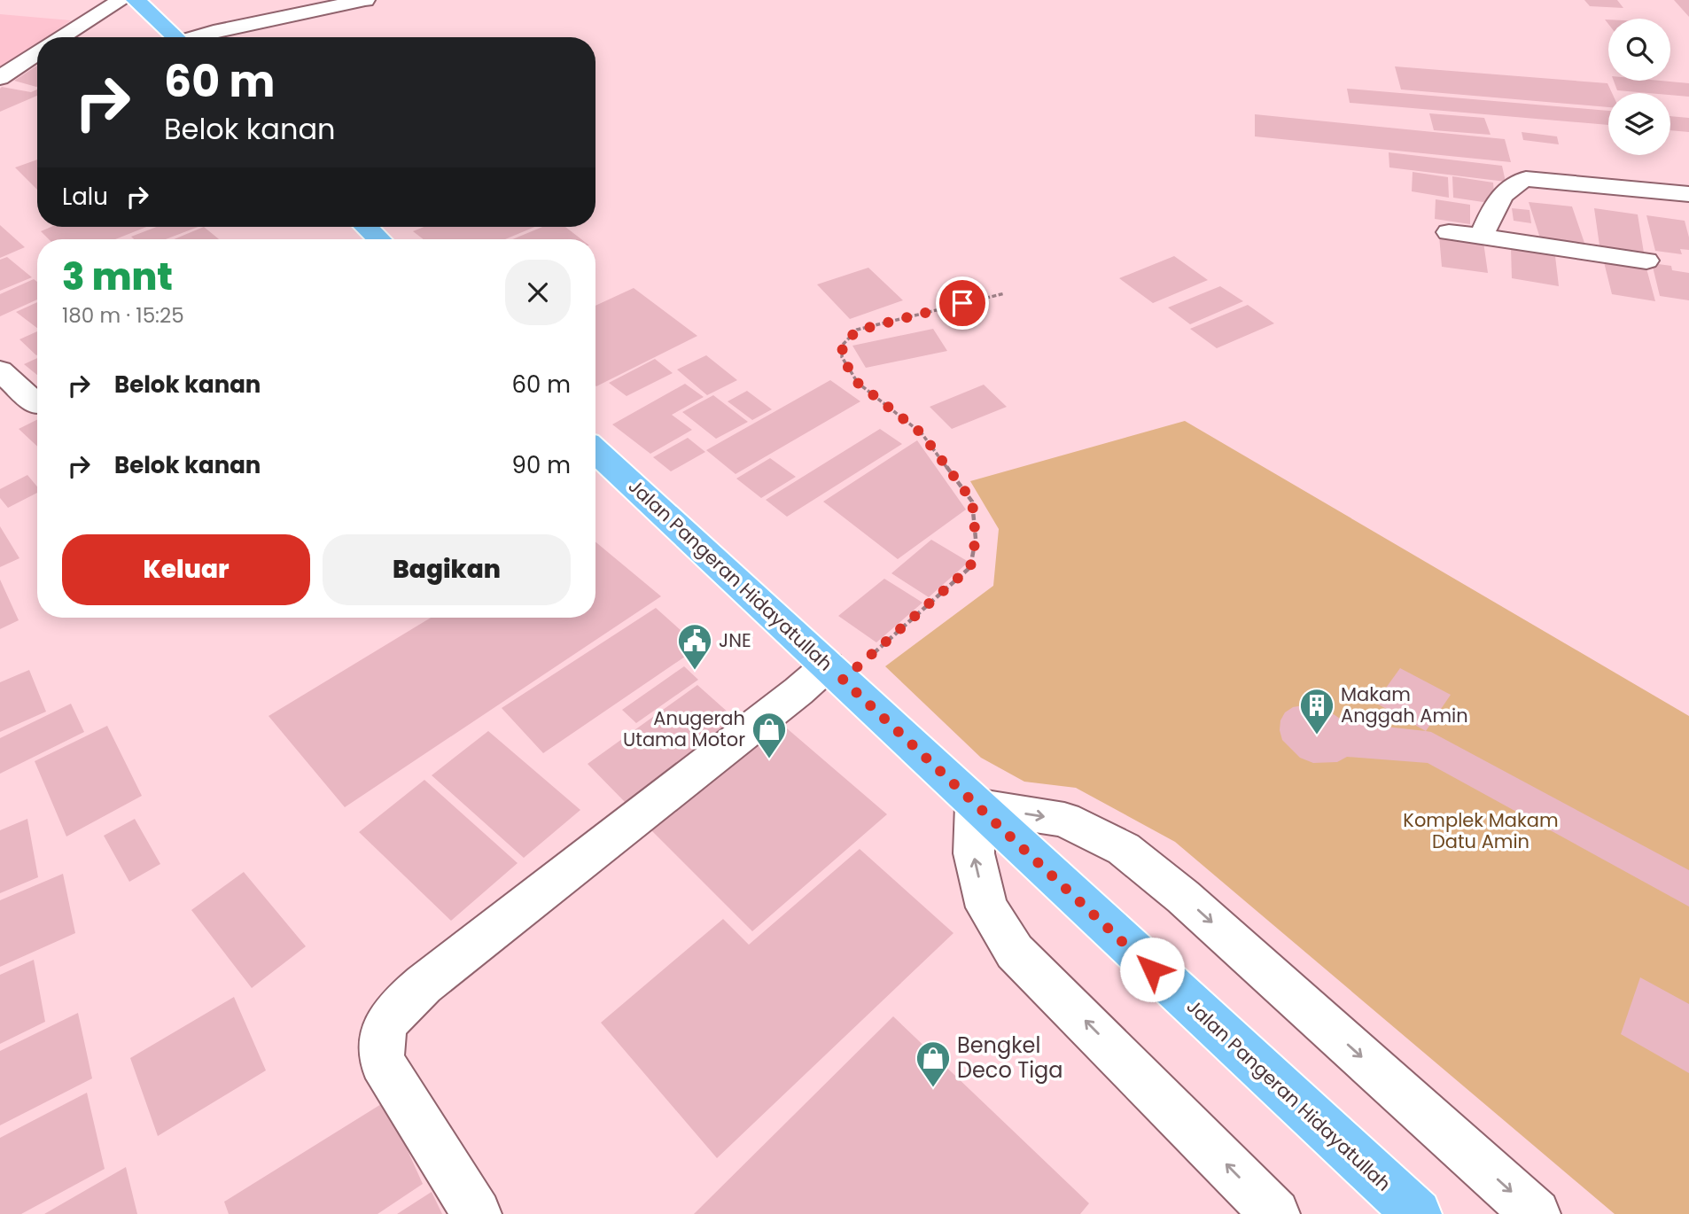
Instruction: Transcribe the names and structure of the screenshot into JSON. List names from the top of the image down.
{
  "streets": {
    "main road": ["Jalan Pangeran Hidayatullah"]
  },
  "parks": ["Komplek Makam Datu Amin"],
  "places": {
    "public building": ["JNE"],
    "building": ["Makam Anggah Amin"],
    "shop": ["Anugerah Utama Motor", "Bengkel Deco Tiga"]
  },
  "page": {
    "turn": ["60 m", "Belok kanan"],
    "then": "Lalu",
    "heading": ["3 mnt", "180 m · 15:25"],
    "list": [
      {
        "name": "Belok kanan",
        "value": "60 m"
      },
      {
        "name": "Belok kanan",
        "value": "90 m"
      }
    ],
    "buttons": ["Keluar", "Bagikan"]
  }
}
